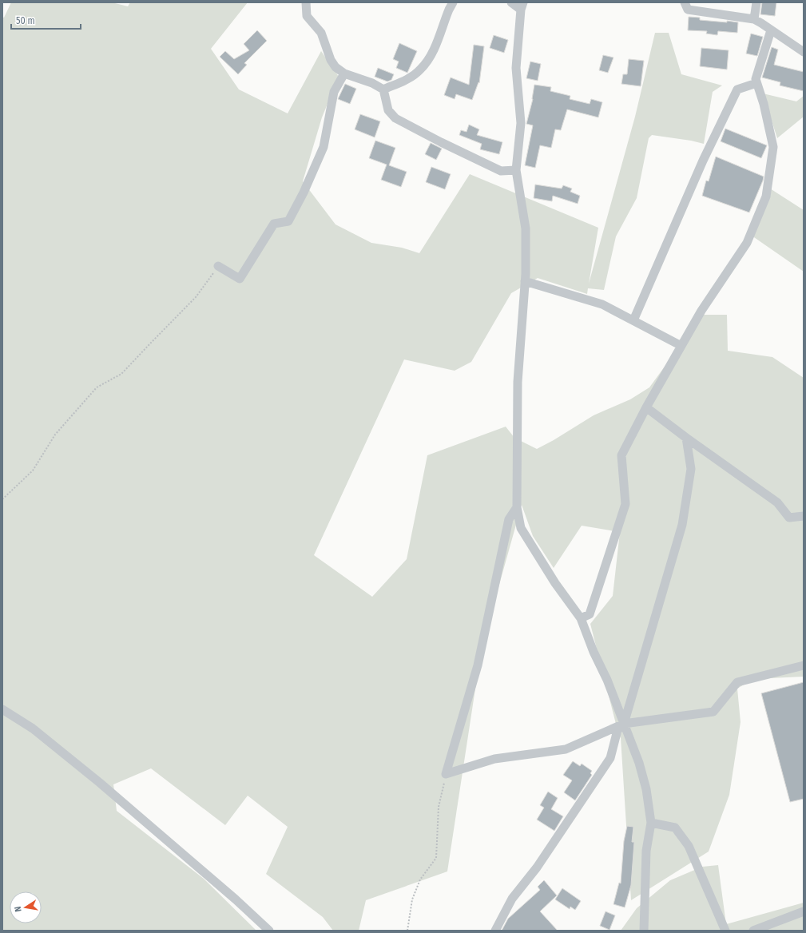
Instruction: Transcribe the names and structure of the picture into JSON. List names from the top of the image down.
{
  "scale_bar": "50 m",
  "north": "left"
}
